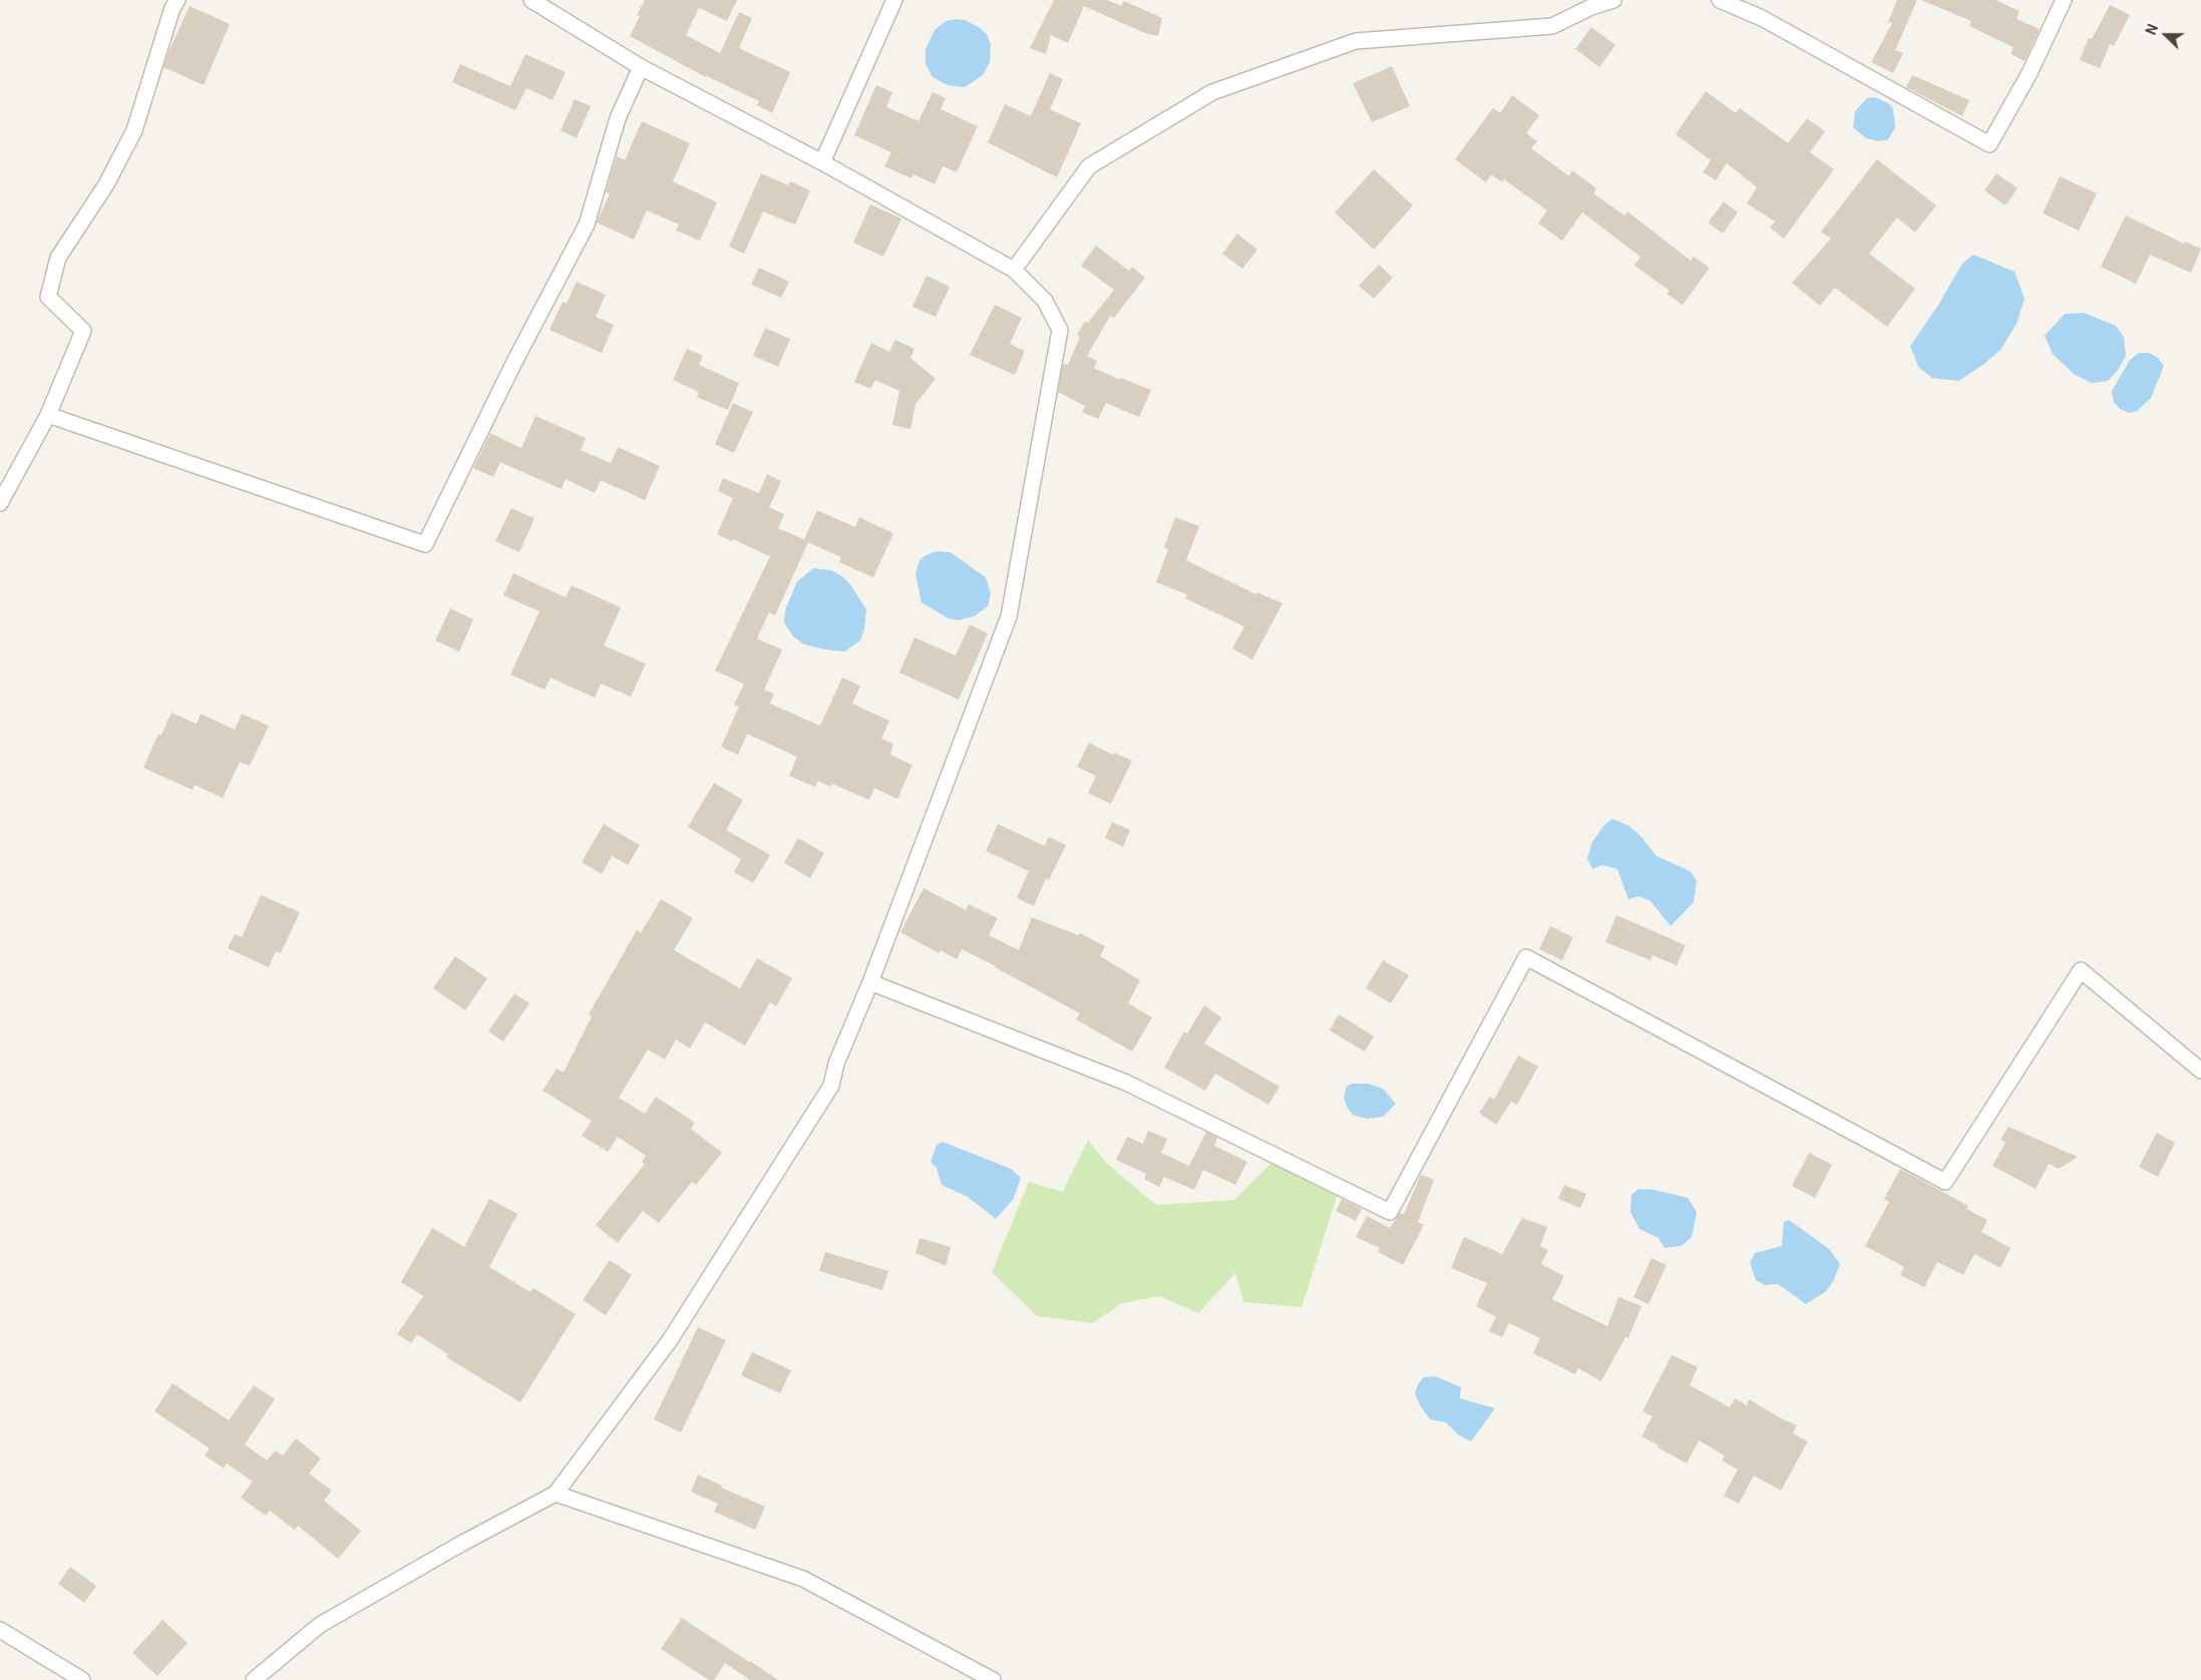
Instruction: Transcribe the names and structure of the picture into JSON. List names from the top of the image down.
{
  "north": "left"
}
